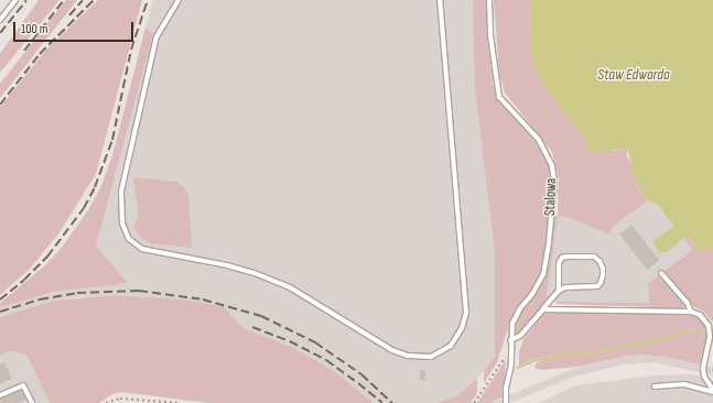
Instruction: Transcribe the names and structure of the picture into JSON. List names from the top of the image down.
{
  "streets": {
    "lane": ["Stalowa"]
  },
  "water": ["Staw Edwarda"],
  "scale_bar": "100 m"
}
